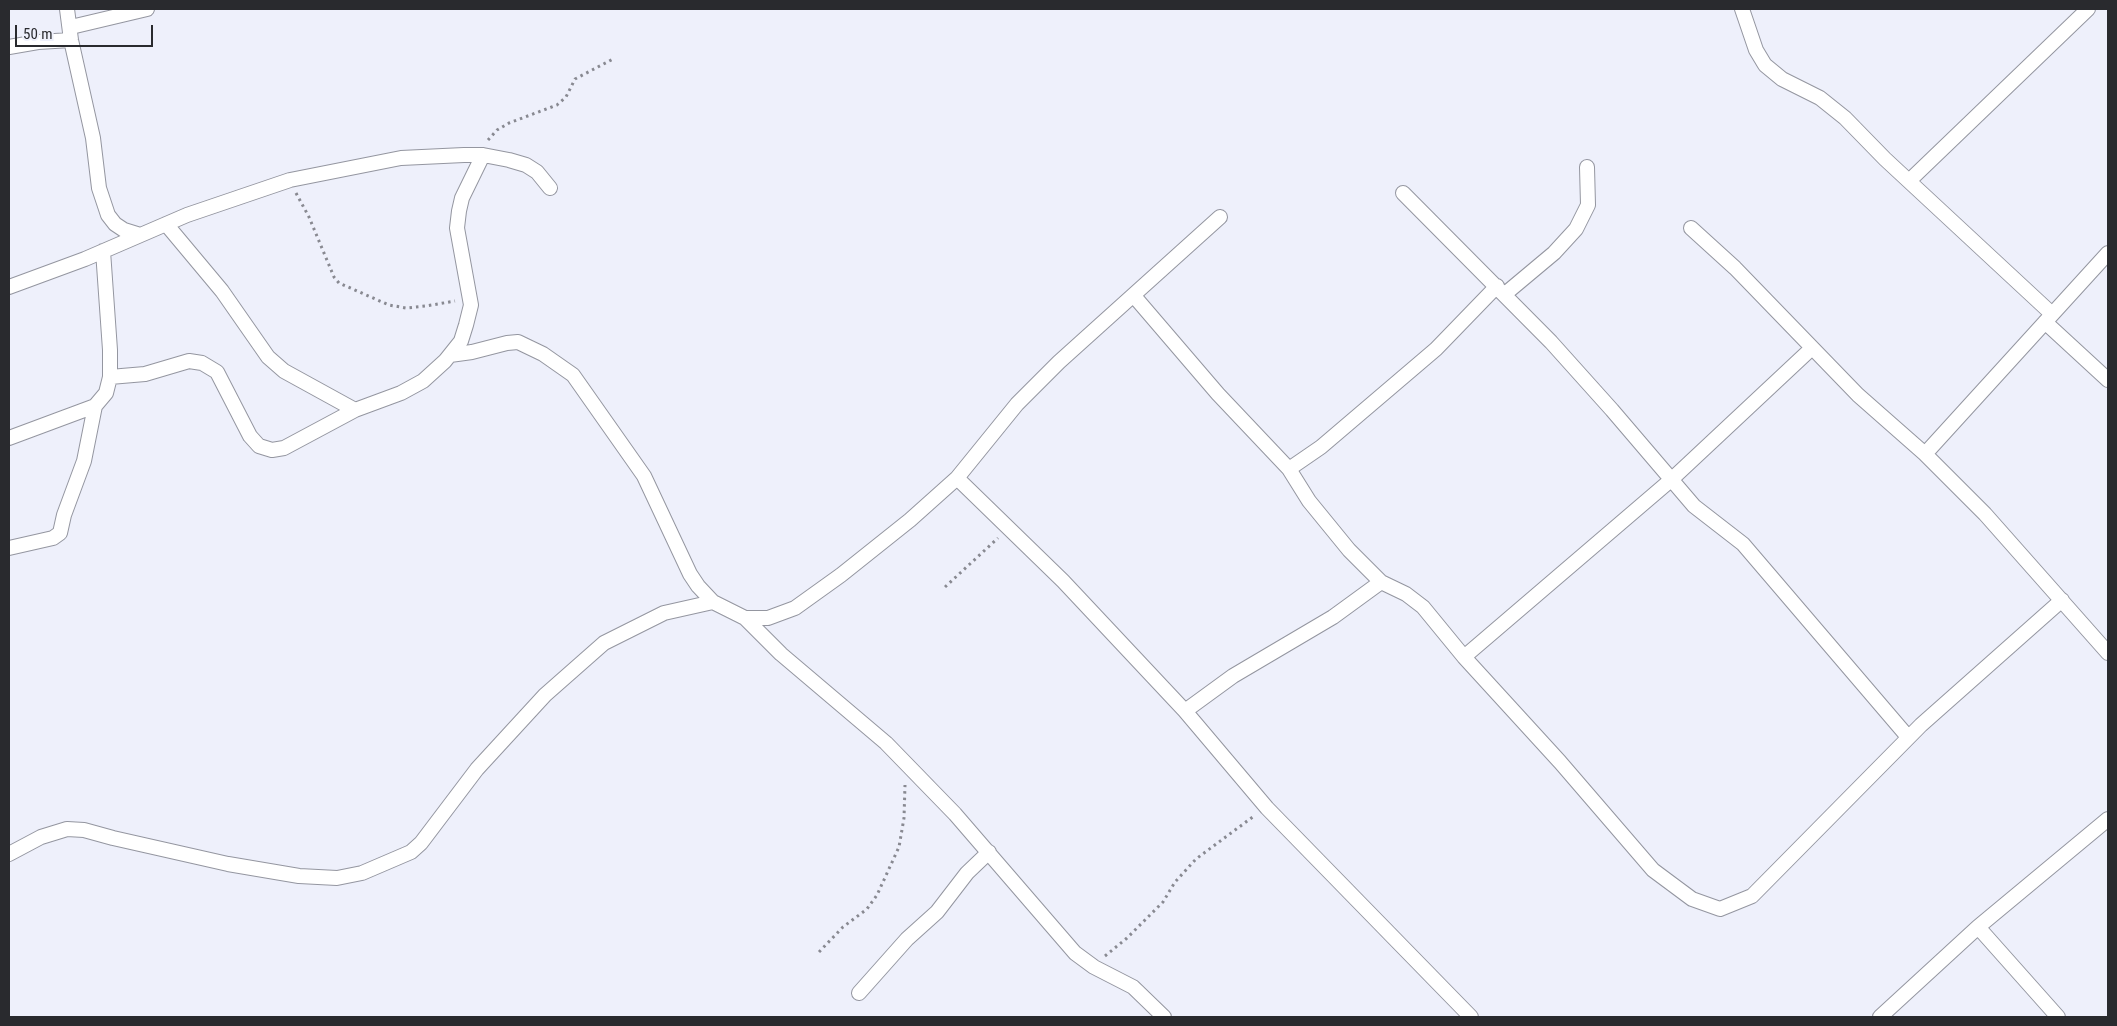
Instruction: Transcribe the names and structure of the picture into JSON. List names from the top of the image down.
{
  "scale_bar": "50 m"
}
